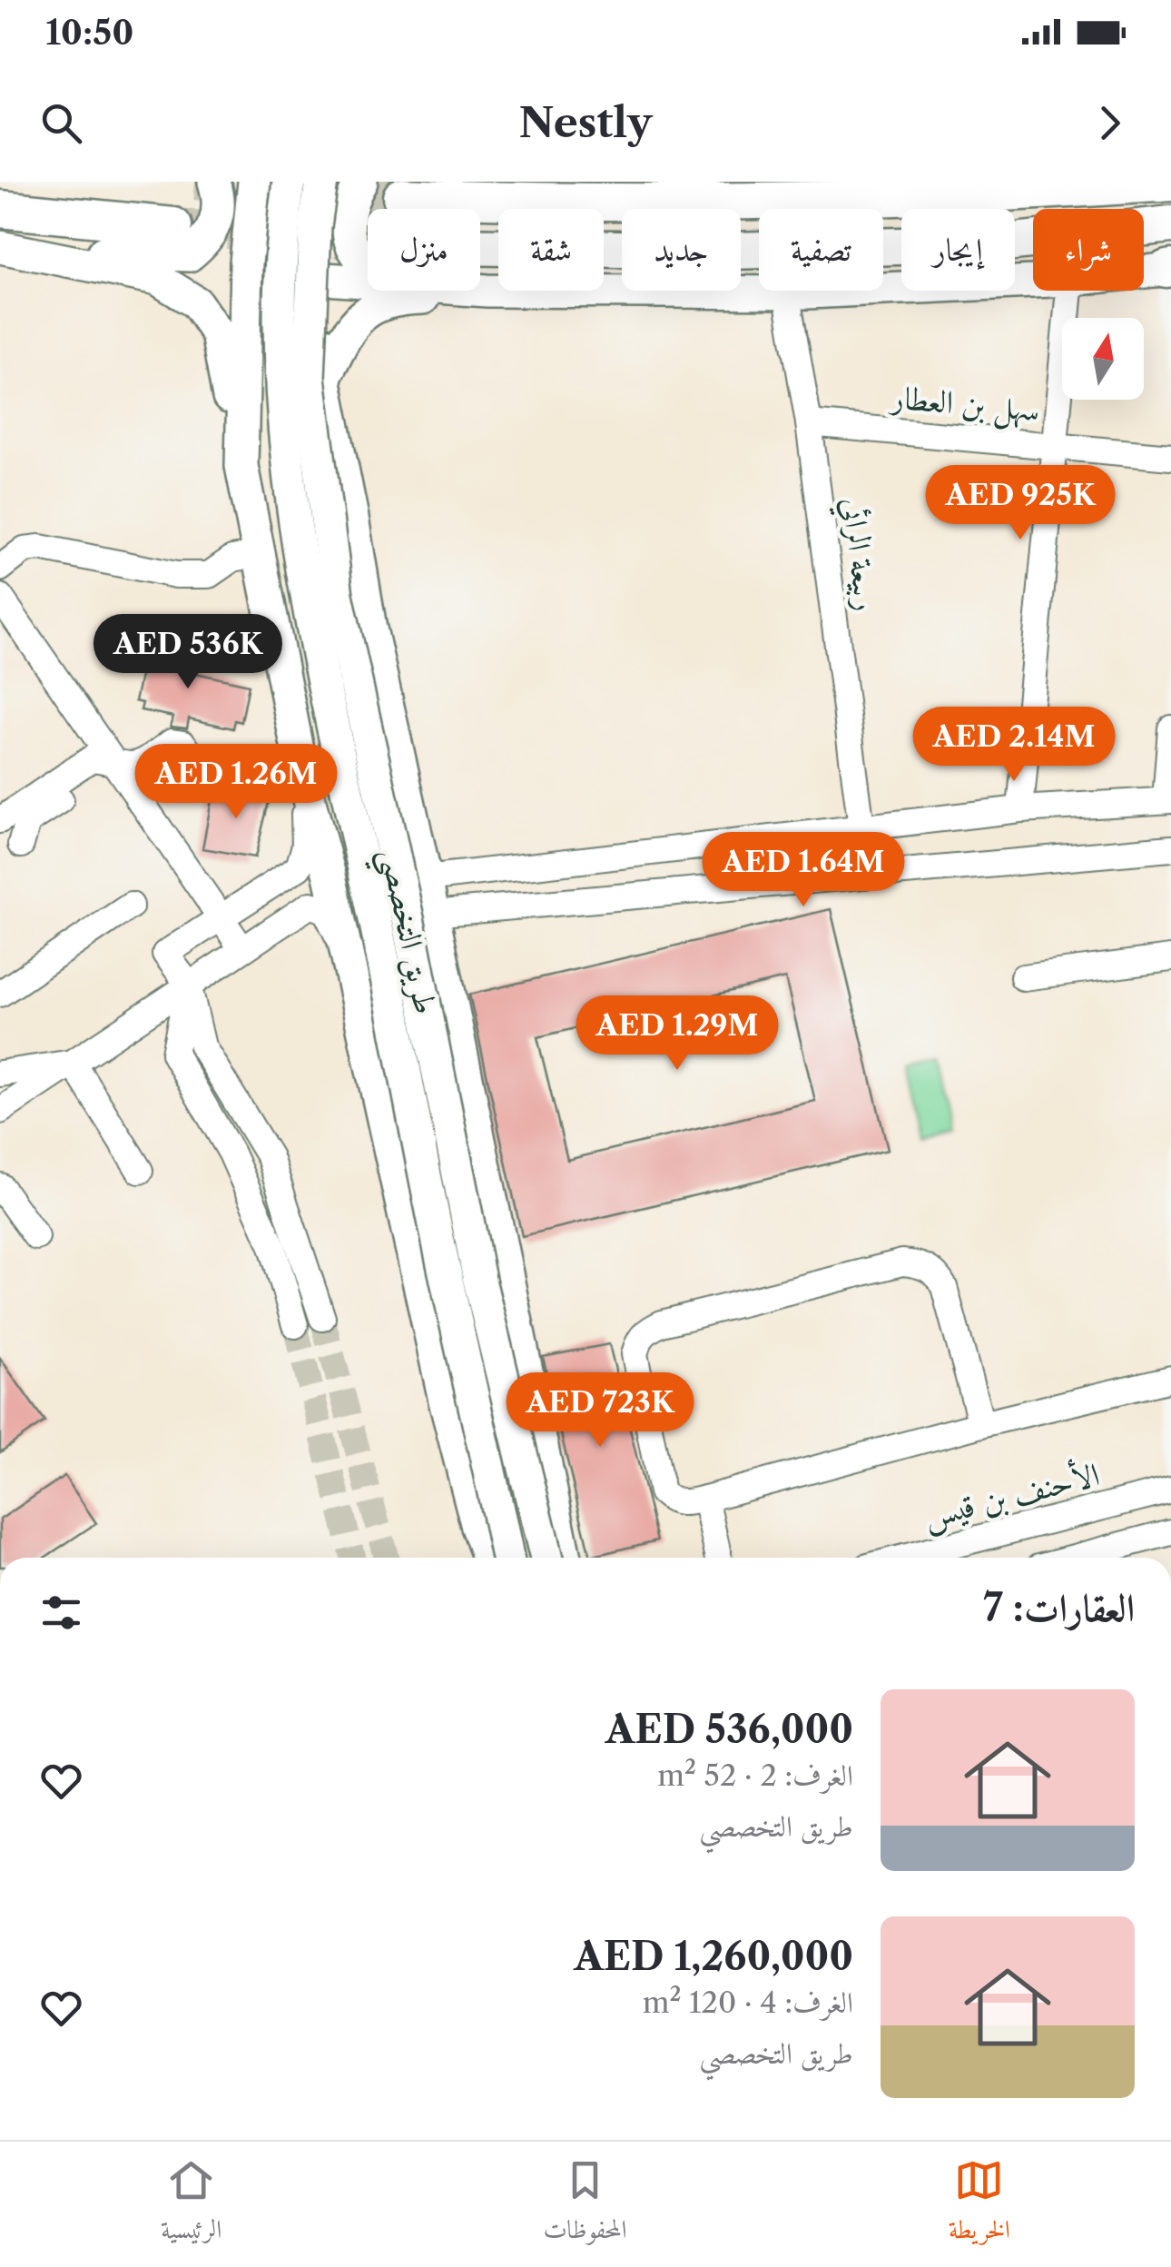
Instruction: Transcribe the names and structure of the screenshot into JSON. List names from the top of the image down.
{
  "streets": {
    "main road": ["طريق التخصصي"],
    "street": ["سهل بن العطار", "ربيعة الرائي", "الأحنف بن قيس"]
  },
  "crossings": [
    ["سهل بن العطار", "ربيعة الرائي"]
  ],
  "north": "top",
  "page": {
    "status": "10:50",
    "header": "Nestly",
    "chip": [
      "شراء",
      "إيجار",
      "تصفية",
      "جديد",
      "شقة",
      "منزل"
    ],
    "price": [
      "AED 925K",
      "AED 536K",
      "AED 2.14M",
      "AED 1.26M",
      "AED 1.64M",
      "AED 1.29M",
      "AED 723K"
    ],
    "heading": "العقارات: 7",
    "list": [
      {
        "name": "AED 536,000",
        "note": "الغرف: 2 · 52 m² · طريق التخصصي"
      },
      {
        "name": "AED 1,260,000",
        "note": "الغرف: 4 · 120 m² · طريق التخصصي"
      }
    ],
    "tabs": ["الخريطة", "المحفوظات", "الرئيسية"]
  }
}
